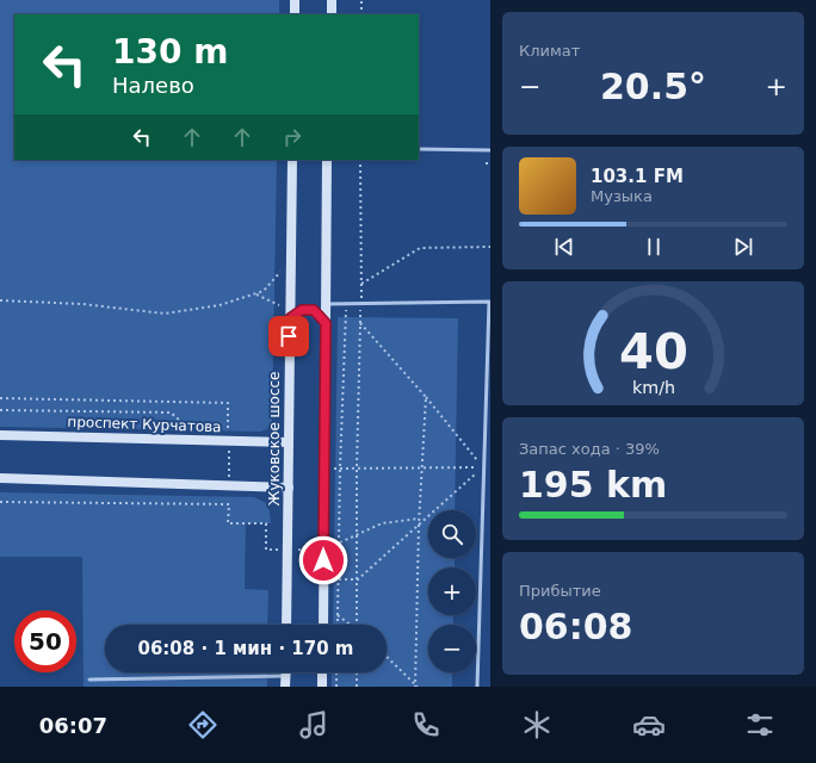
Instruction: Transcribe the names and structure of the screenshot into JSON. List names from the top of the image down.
{
  "streets": {
    "main road": ["проспект Курчатова", "Жуковское шоссе"]
  },
  "crossings": [
    ["проспект Курчатова", "Жуковское шоссе"]
  ],
  "page": {
    "tile": [
      "Климат",
      ["Запас хода · 39%", "195 km"],
      ["Прибытие", "06:08"]
    ],
    "turn": ["130 m", "Налево"],
    "heat": ["−", "20.5°", "+"],
    "song": ["103.1 FM", "Музыка"],
    "map_buttons": ["+", "−"],
    "limit": "50",
    "trip": "06:08 · 1 мин · 170 m",
    "tabs": "06:07",
    "gauge": ["40", "km/h"]
  }
}
